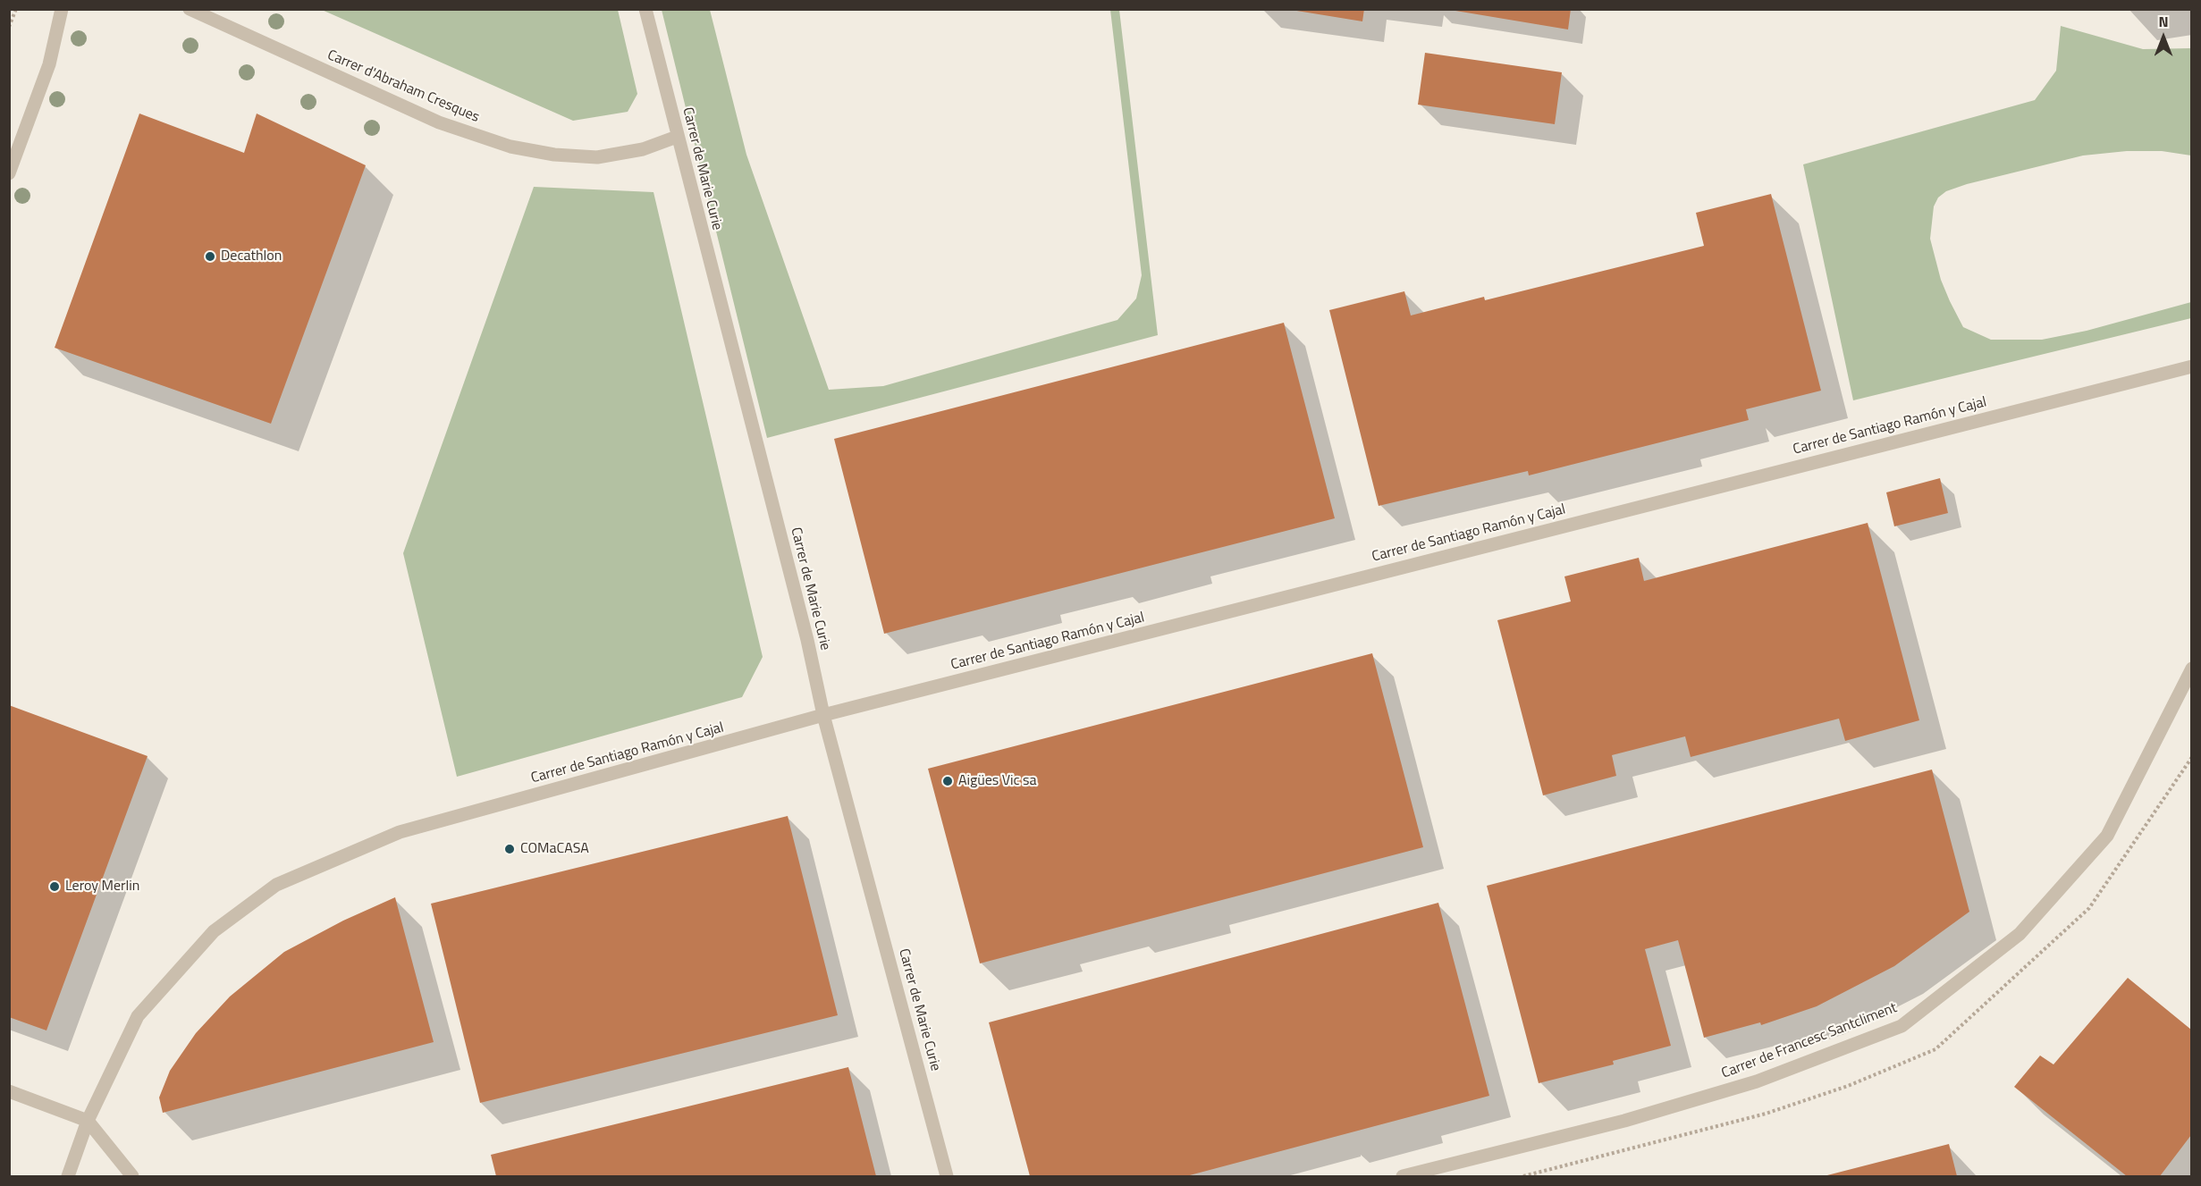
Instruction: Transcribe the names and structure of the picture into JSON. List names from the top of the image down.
{
  "streets": {
    "street": [
      "Carrer d'Abraham Cresques",
      "Carrer de Marie Curie",
      "Carrer de Santiago Ramón y Cajal",
      "Carrer de Francesc Santcliment"
    ]
  },
  "crossings": [
    ["Carrer d'Abraham Cresques", "Carrer de Marie Curie"],
    ["Carrer de Marie Curie", "Carrer de Santiago Ramón y Cajal"]
  ],
  "places": [
    "Decathlon",
    "Aigües Vic sa",
    "COMaCASA",
    "Leroy Merlin"
  ],
  "north": "top"
}
